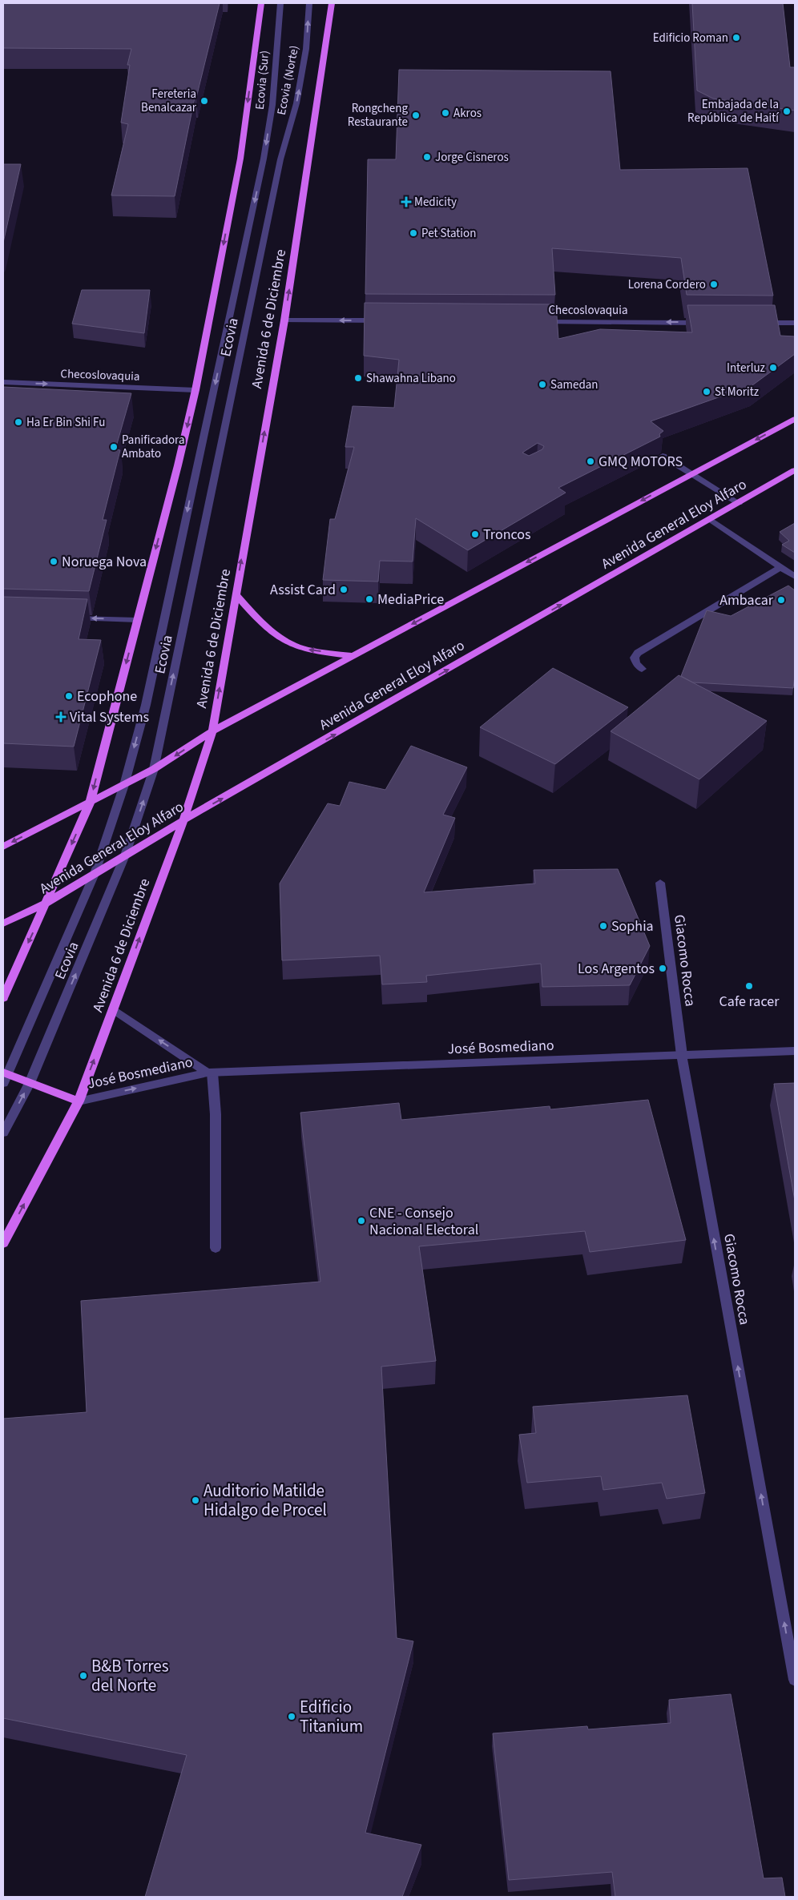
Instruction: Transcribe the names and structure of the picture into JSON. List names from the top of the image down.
{
  "streets": {
    "main road": ["Avenida 6 de Diciembre", "Avenida General Eloy Alfaro"],
    "street": [
      "Ecovia (Sur)",
      "Ecovia (Norte)",
      "Checoslovaquia",
      "Ecovia",
      "Giacomo Rocca",
      "José Bosmediano"
    ]
  },
  "crossings": [
    ["Ecovia (Sur)", "Ecovia"],
    ["Ecovia (Norte)", "Ecovia"],
    ["Avenida 6 de Diciembre", "Avenida General Eloy Alfaro"],
    ["Avenida 6 de Diciembre", "José Bosmediano"],
    ["Ecovia", "Avenida General Eloy Alfaro"],
    ["Giacomo Rocca", "José Bosmediano"]
  ],
  "one_way": ["Ecovia (Sur)", "Ecovia (Norte)", "Giacomo Rocca"],
  "places": {
    "other": [
      "Edificio Roman",
      "Fereteria Benalcazar",
      "Embajada de la República de Haití",
      "Akros",
      "Rongcheng Restaurante",
      "Jorge Cisneros",
      "Pet Station",
      "Lorena Cordero",
      "Interluz",
      "Shawahna Libano",
      "Samedan",
      "St Moritz",
      "Ha Er Bin Shi Fu",
      "Panificadora Ambato",
      "GMQ MOTORS",
      "Troncos",
      "Noruega Nova",
      "Assist Card",
      "MediaPrice",
      "Ambacar",
      "Ecophone",
      "Sophia",
      "Los Argentos",
      "Cafe racer",
      "CNE - Consejo Nacional Electoral",
      "Auditorio Matilde Hidalgo de Procel",
      "B&B Torres del Norte",
      "Edificio Titanium"
    ],
    "health": ["Medicity", "Vital Systems"]
  }
}
